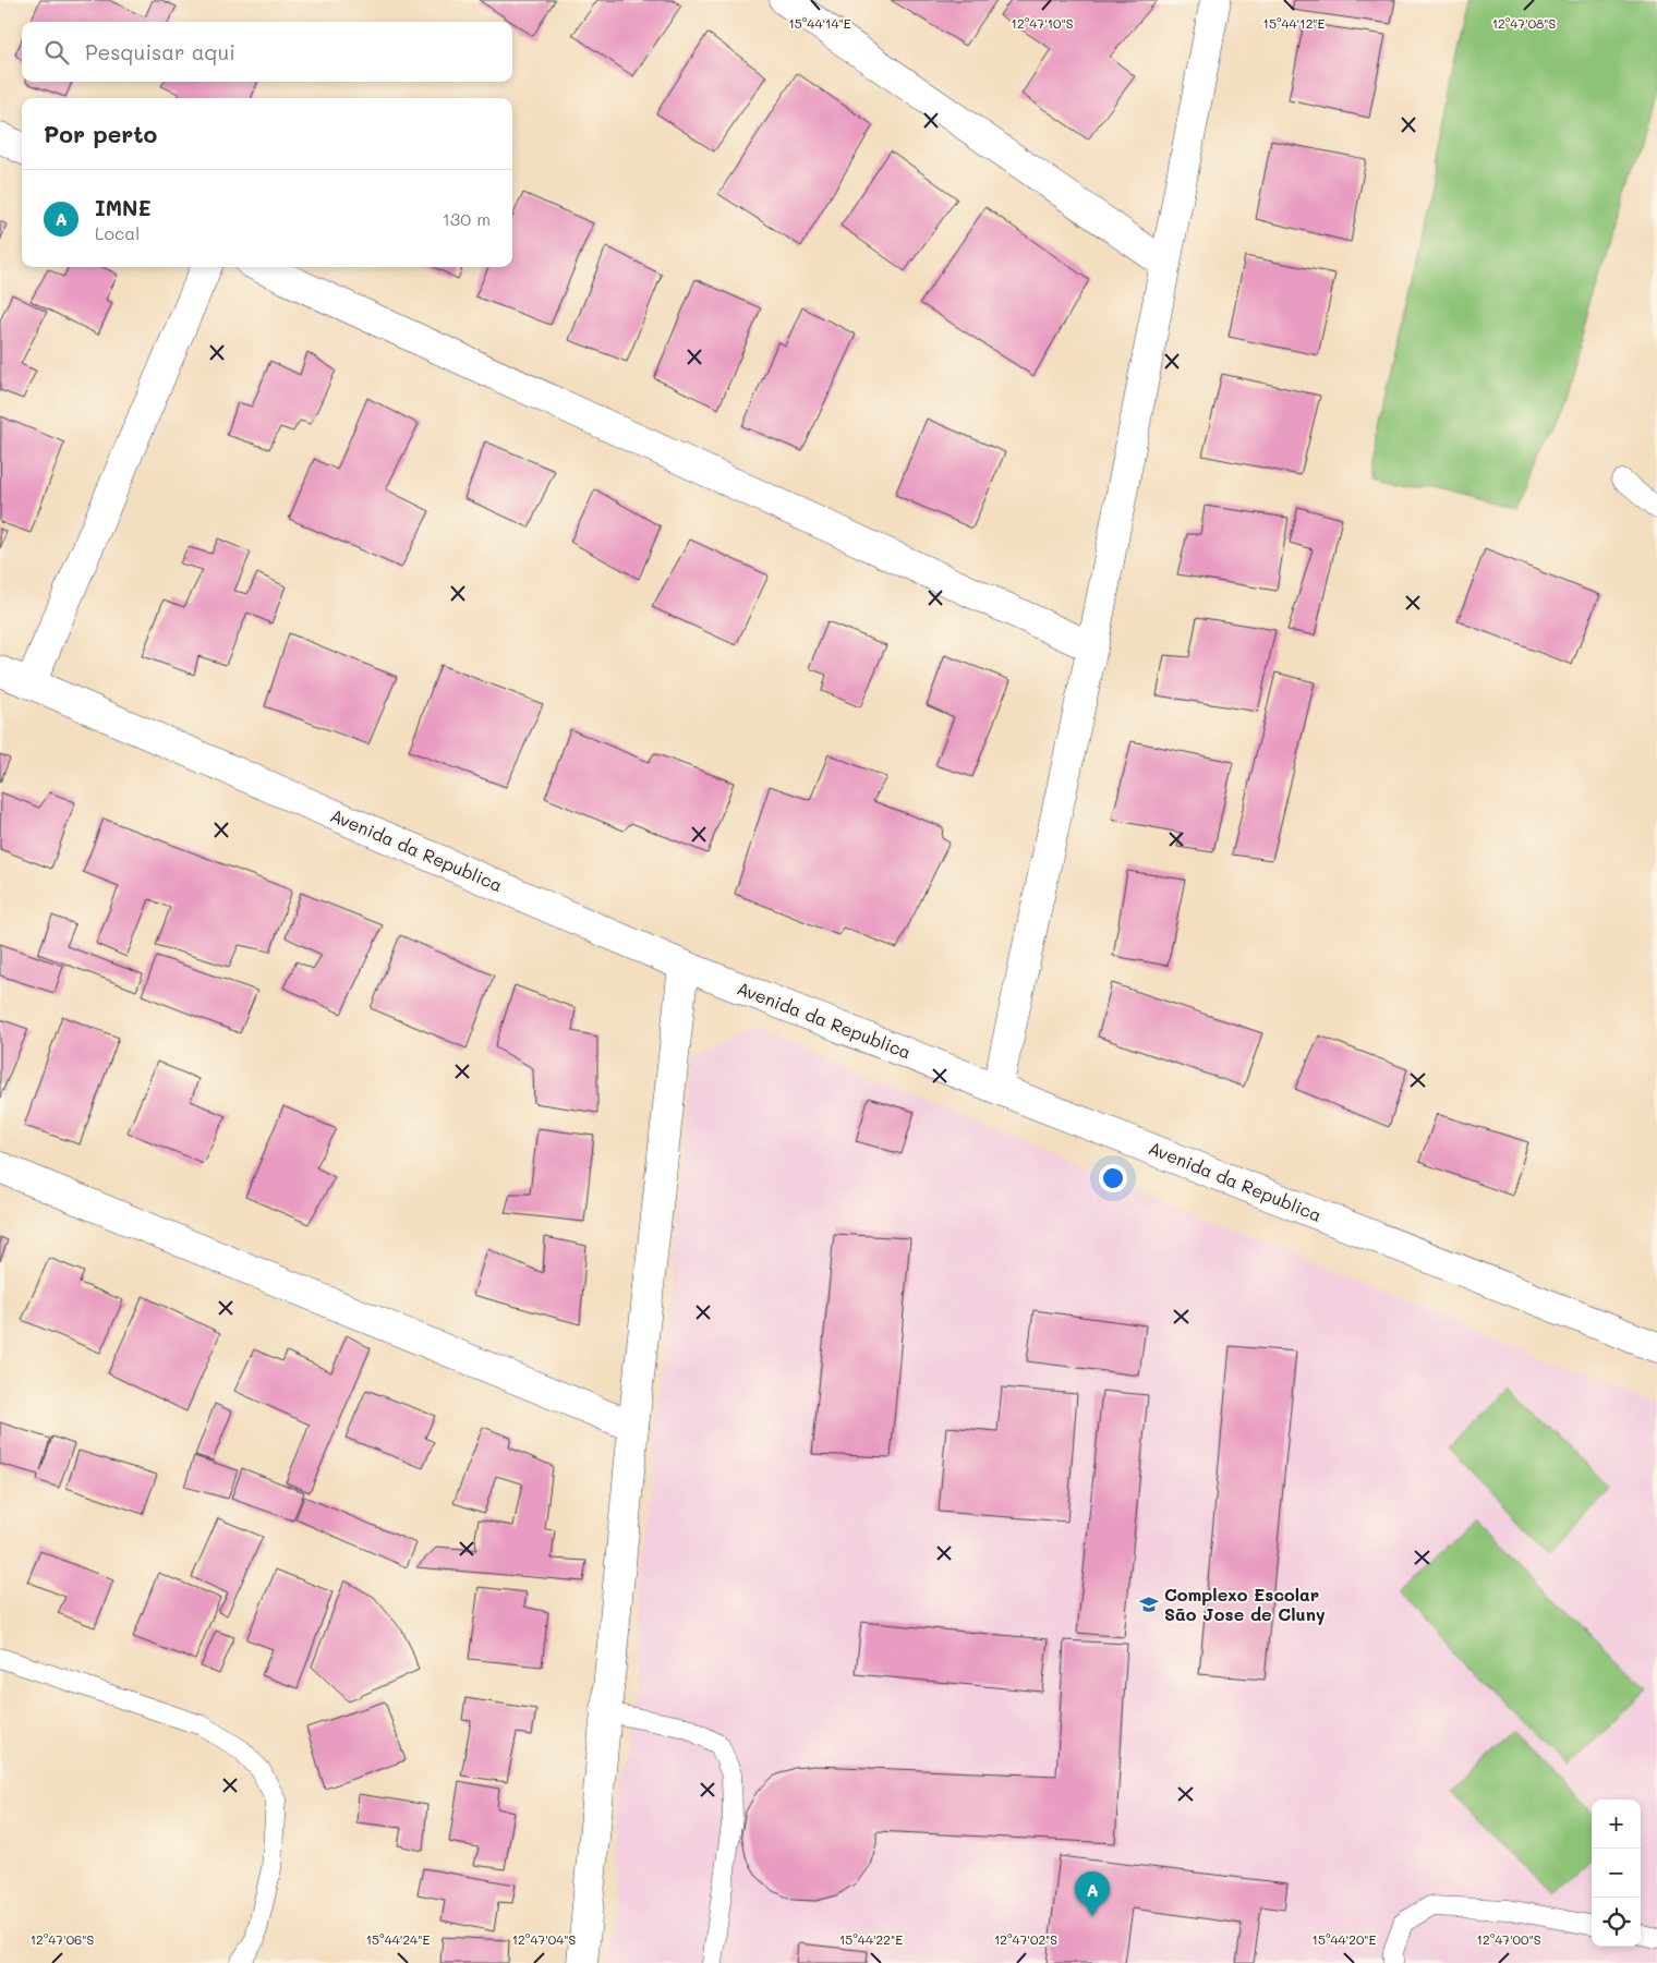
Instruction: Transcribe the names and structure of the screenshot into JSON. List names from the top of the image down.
{
  "streets": {
    "street": ["Avenida da Republica"]
  },
  "places": {
    "school or university": ["Complexo Escolar São Jose de Cluny"]
  },
  "page": {
    "search": "Pesquisar aqui",
    "heading": "Por perto",
    "list": [
      {
        "mark": "A",
        "name": "IMNE",
        "note": "Local",
        "value": "130 m"
      }
    ],
    "map_buttons": ["+", "−"],
    "pins": "A"
  },
  "coordinates": [
    "15°44'14\"E",
    "12°47'10\"S",
    "15°44'12\"E",
    "12°47'08\"S",
    "12°47'06\"S",
    "15°44'24\"E",
    "12°47'04\"S",
    "15°44'22\"E",
    "12°47'02\"S",
    "15°44'20\"E",
    "12°47'00\"S"
  ]
}
